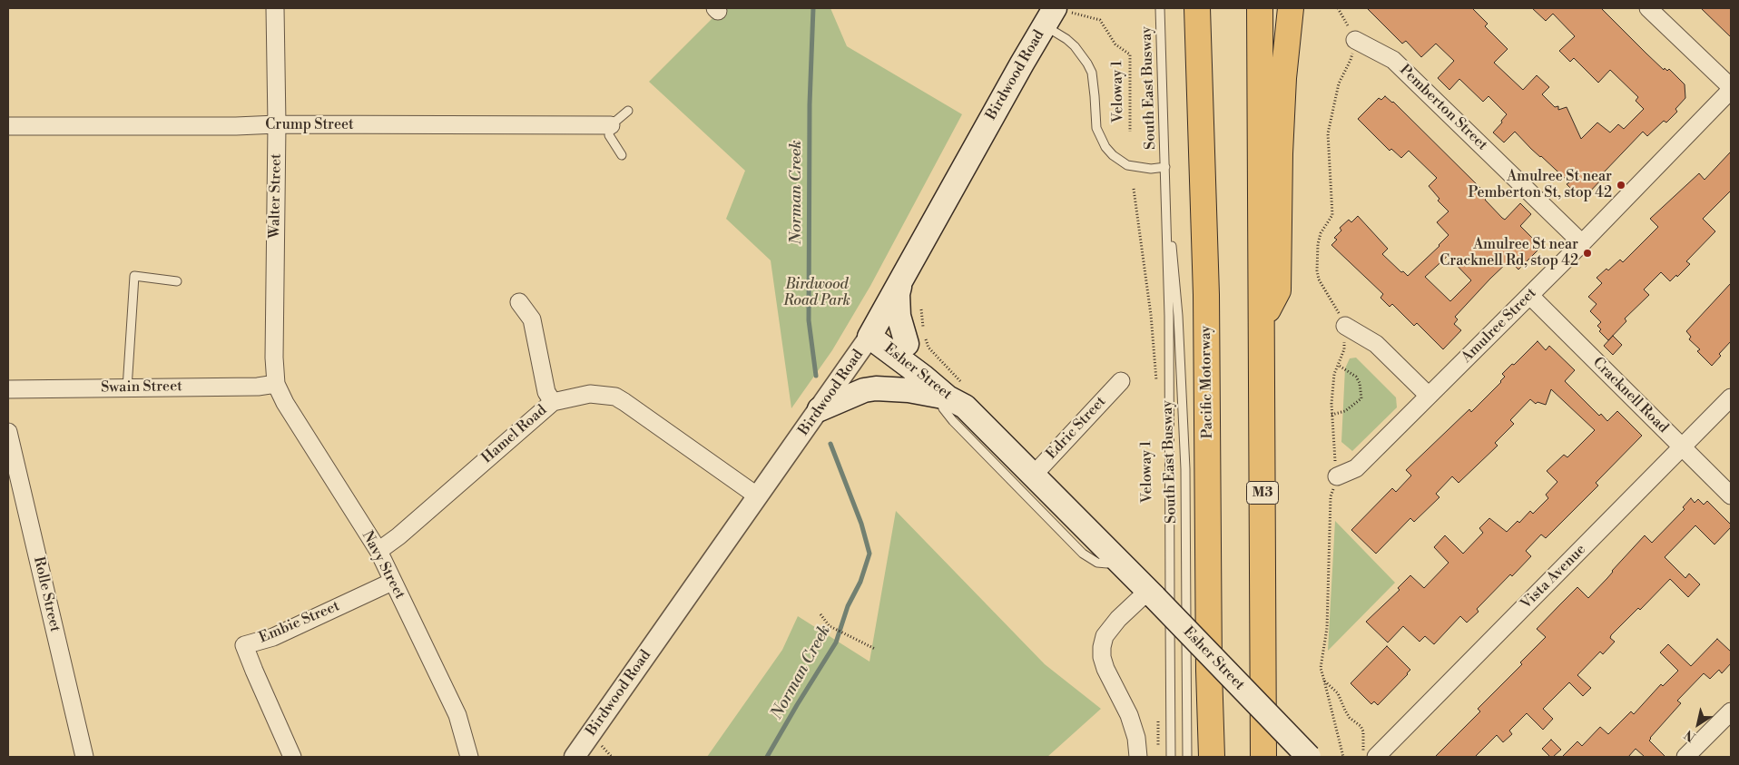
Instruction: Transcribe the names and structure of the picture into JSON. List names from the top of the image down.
{
  "streets": {
    "highway": ["Pacific Motorway", "M3"],
    "main road": ["Birdwood Road", "Esher Street"],
    "street": [
      "Pemberton Street",
      "Crump Street",
      "Walter Street",
      "Amulree Street",
      "Swain Street",
      "Cracknell Road",
      "Edric Street",
      "Hamel Road",
      "Navy Street",
      "Vista Avenue",
      "Rolle Street",
      "Embie Street"
    ],
    "lane": ["South East Busway"],
    "path": ["Veloway 1"]
  },
  "crossings": [
    ["Birdwood Road", "South East Busway"],
    ["Birdwood Road", "Veloway 1"],
    ["Birdwood Road", "Esher Street"],
    ["Birdwood Road", "Hamel Road"],
    ["South East Busway", "Veloway 1"],
    ["Pemberton Street", "Amulree Street"],
    ["Crump Street", "Walter Street"],
    ["Walter Street", "Swain Street"],
    ["Walter Street", "Navy Street"],
    ["Amulree Street", "Cracknell Road"],
    ["Esher Street", "Edric Street"],
    ["Swain Street", "Navy Street"],
    ["Cracknell Road", "Vista Avenue"],
    ["Hamel Road", "Navy Street"],
    ["Navy Street", "Embie Street"]
  ],
  "water": ["Norman Creek"],
  "parks": ["Birdwood Road Park"],
  "places": ["Amulree St near Pemberton St, stop 42", "Amulree St near Cracknell Rd, stop 42"],
  "north": "bottom left"
}
